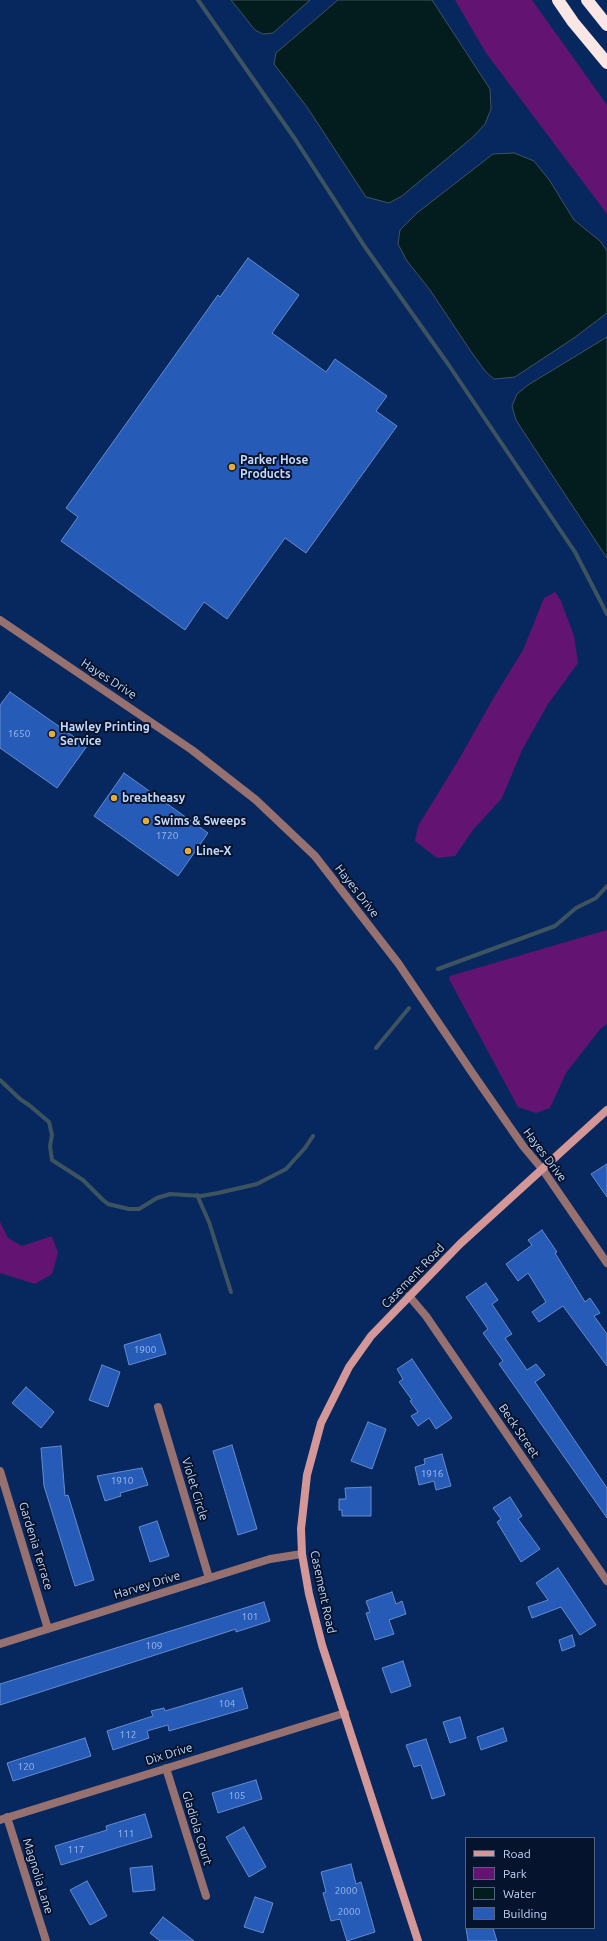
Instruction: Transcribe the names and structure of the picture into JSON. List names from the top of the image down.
{
  "streets": {
    "street": [
      "Hayes Drive",
      "Casement Road",
      "Beck Street",
      "Violet Circle",
      "Gardenia Terrace",
      "Harvey Drive",
      "Dix Drive",
      "Gladiola Court",
      "Magnolia Lane"
    ]
  },
  "crossings": [
    ["Hayes Drive", "Casement Road"],
    ["Casement Road", "Beck Street"],
    ["Casement Road", "Harvey Drive"],
    ["Casement Road", "Dix Drive"],
    ["Violet Circle", "Harvey Drive"],
    ["Gardenia Terrace", "Harvey Drive"],
    ["Dix Drive", "Gladiola Court"],
    ["Dix Drive", "Magnolia Lane"]
  ],
  "places": [
    "Parker Hose Products",
    "Hawley Printing Service",
    "breatheasy",
    "Swims & Sweeps",
    "Line-X"
  ],
  "house_numbers": [
    "1650",
    "1720",
    "1900",
    "1916",
    "1910",
    "101",
    "109",
    "104",
    "112",
    "120",
    "105",
    "111",
    "117",
    "2000",
    "2000"
  ],
  "legend": [
    "Road",
    "Park",
    "Water",
    "Building"
  ]
}
